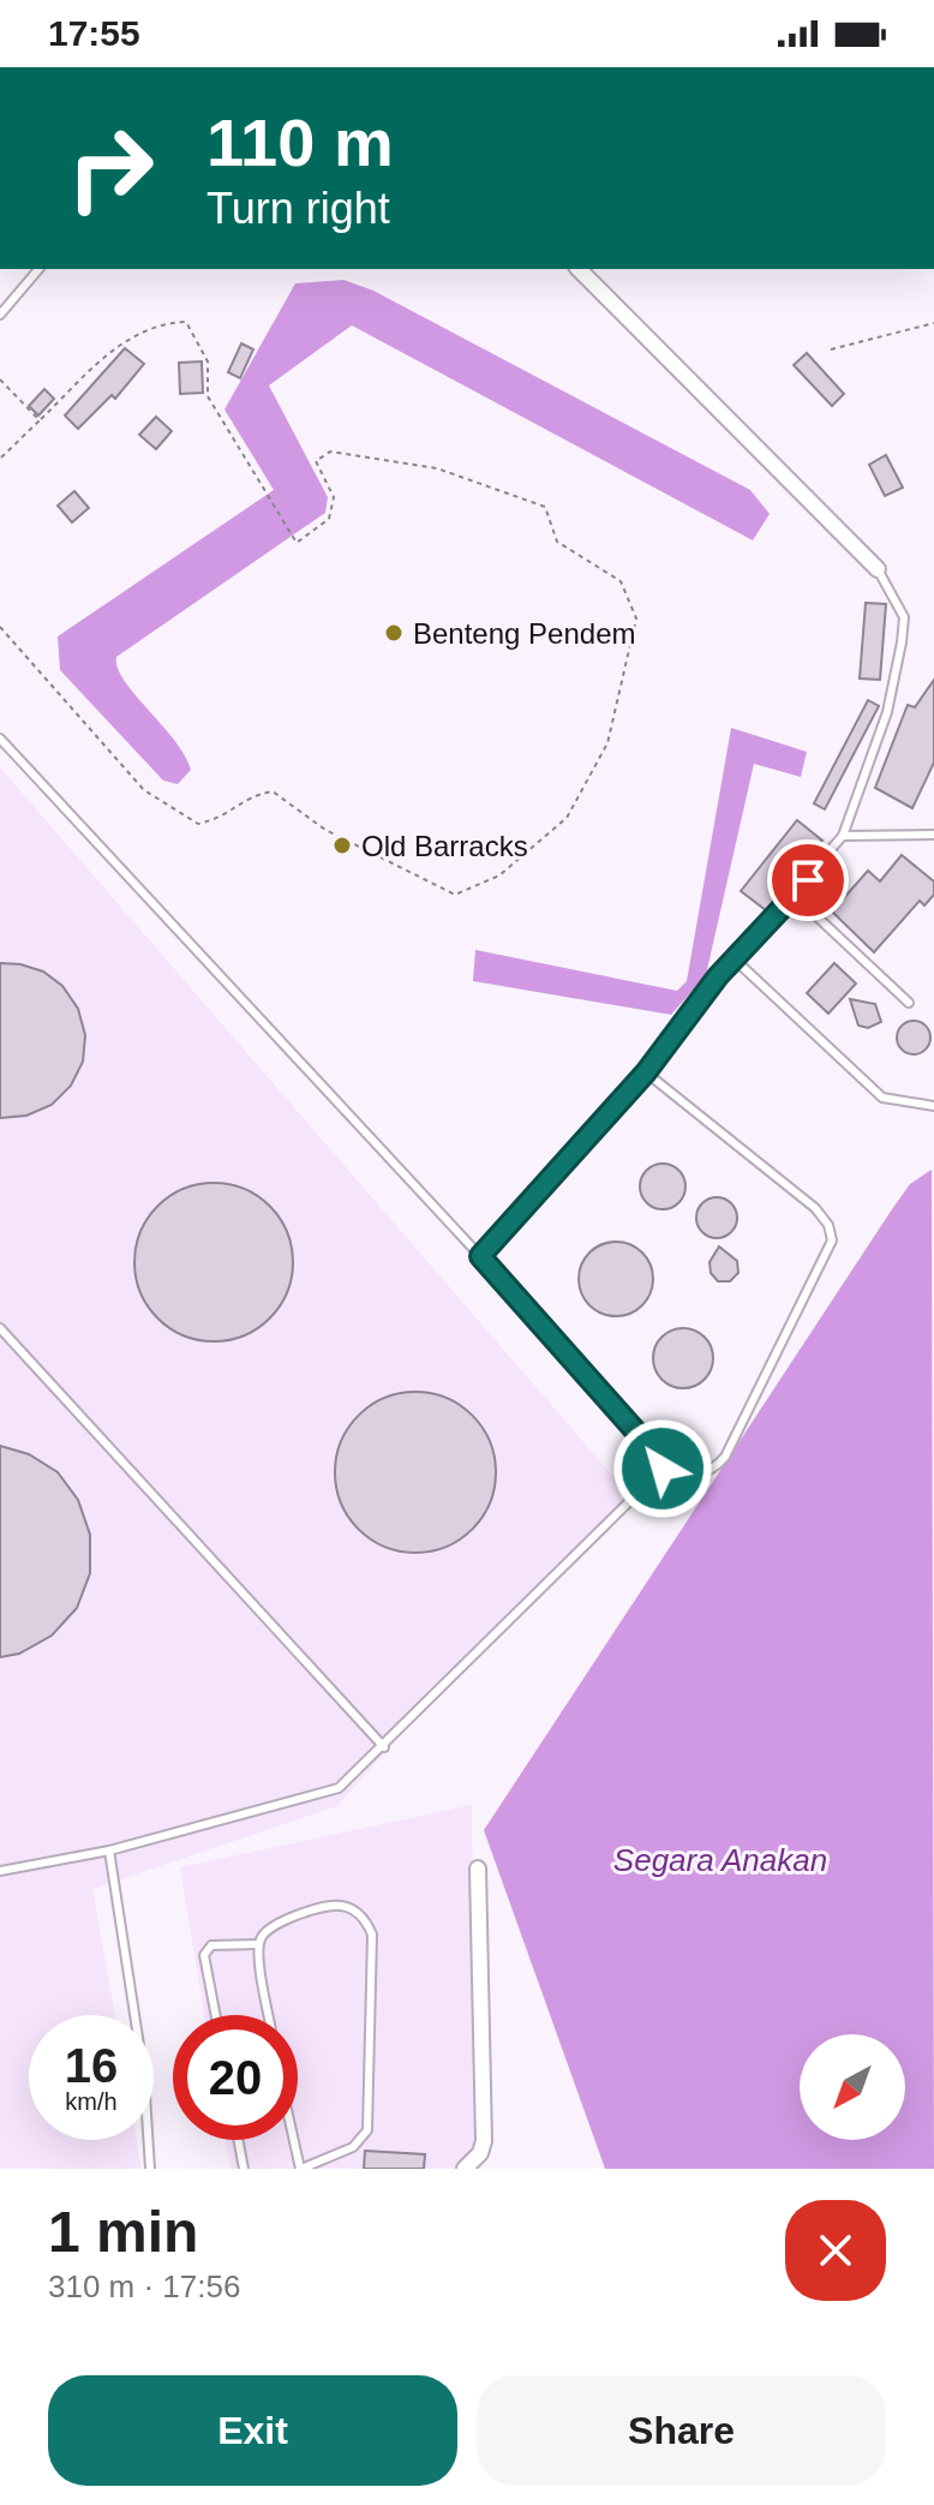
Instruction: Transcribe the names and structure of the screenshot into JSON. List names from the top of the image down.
{
  "water": ["Segara Anakan"],
  "places": ["Benteng Pendem", "Old Barracks"],
  "north": "bottom left",
  "page": {
    "status": "17:55",
    "turn": ["110 m", "Turn right"],
    "speed": "16 km/h",
    "limit": "20",
    "heading": ["1 min", "310 m · 17:56"],
    "buttons": ["Exit", "Share"]
  }
}
